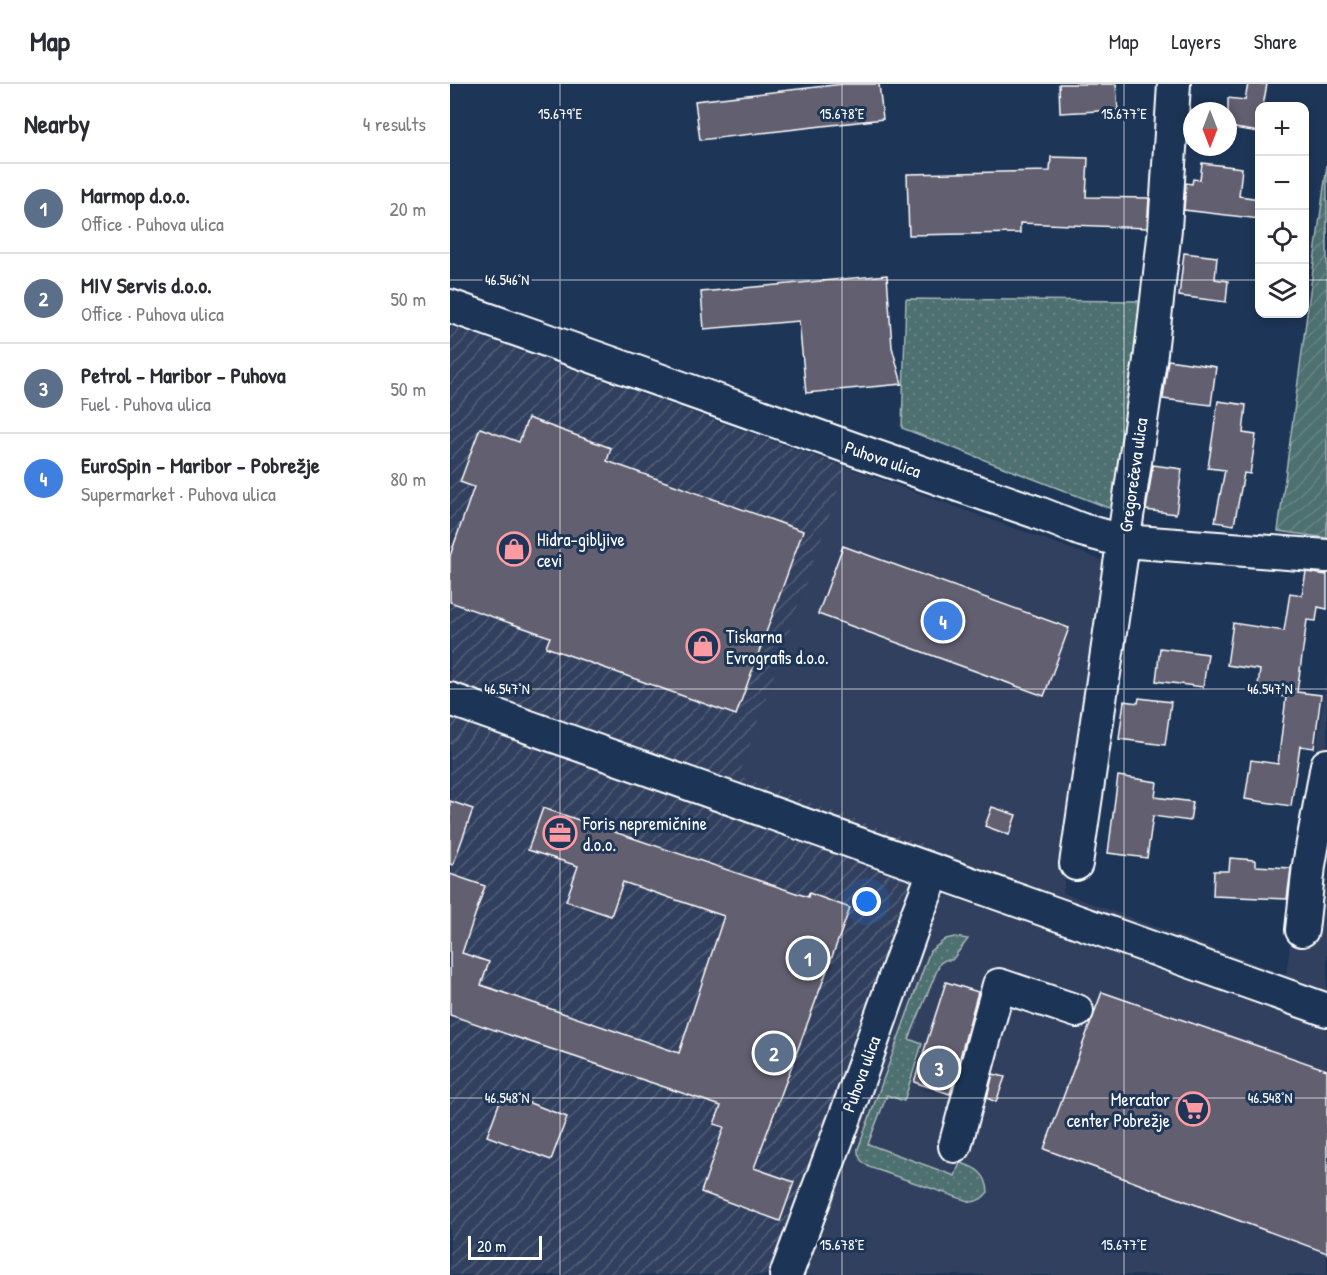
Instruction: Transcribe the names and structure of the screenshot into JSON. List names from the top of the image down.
{
  "streets": {
    "street": ["Puhova ulica", "Gregorečeva ulica"]
  },
  "crossings": [
    ["Puhova ulica", "Gregorečeva ulica"]
  ],
  "places": {
    "shop": ["Hidra-gibljive cevi", "Tiskarna Evrografis d.o.o."],
    "office": ["Foris nepremičnine d.o.o."],
    "supermarket": ["Mercator center Pobrežje"]
  },
  "scale_bar": "20 m",
  "north": "bottom",
  "page": {
    "header": "Map",
    "nav": ["Map", "Layers", "Share"],
    "heading": ["Nearby", "4 results"],
    "map_buttons": ["+", "−"],
    "list": [
      {
        "mark": "1",
        "name": "Marmop d.o.o.",
        "note": "Office · Puhova ulica",
        "value": "20 m"
      },
      {
        "mark": "2",
        "name": "MIV Servis d.o.o.",
        "note": "Office · Puhova ulica",
        "value": "50 m"
      },
      {
        "mark": "3",
        "name": "Petrol - Maribor - Puhova",
        "note": "Fuel · Puhova ulica",
        "value": "50 m"
      },
      {
        "mark": "4",
        "name": "EuroSpin - Maribor - Pobrežje",
        "note": "Supermarket · Puhova ulica",
        "value": "80 m"
      }
    ],
    "pins": [
      "4",
      "1",
      "2",
      "3"
    ],
    "scale": "20 m"
  },
  "coordinates": [
    "15.679°E",
    "15.678°E",
    "15.677°E",
    "46.546°N",
    "46.547°N",
    "46.548°N"
  ]
}
